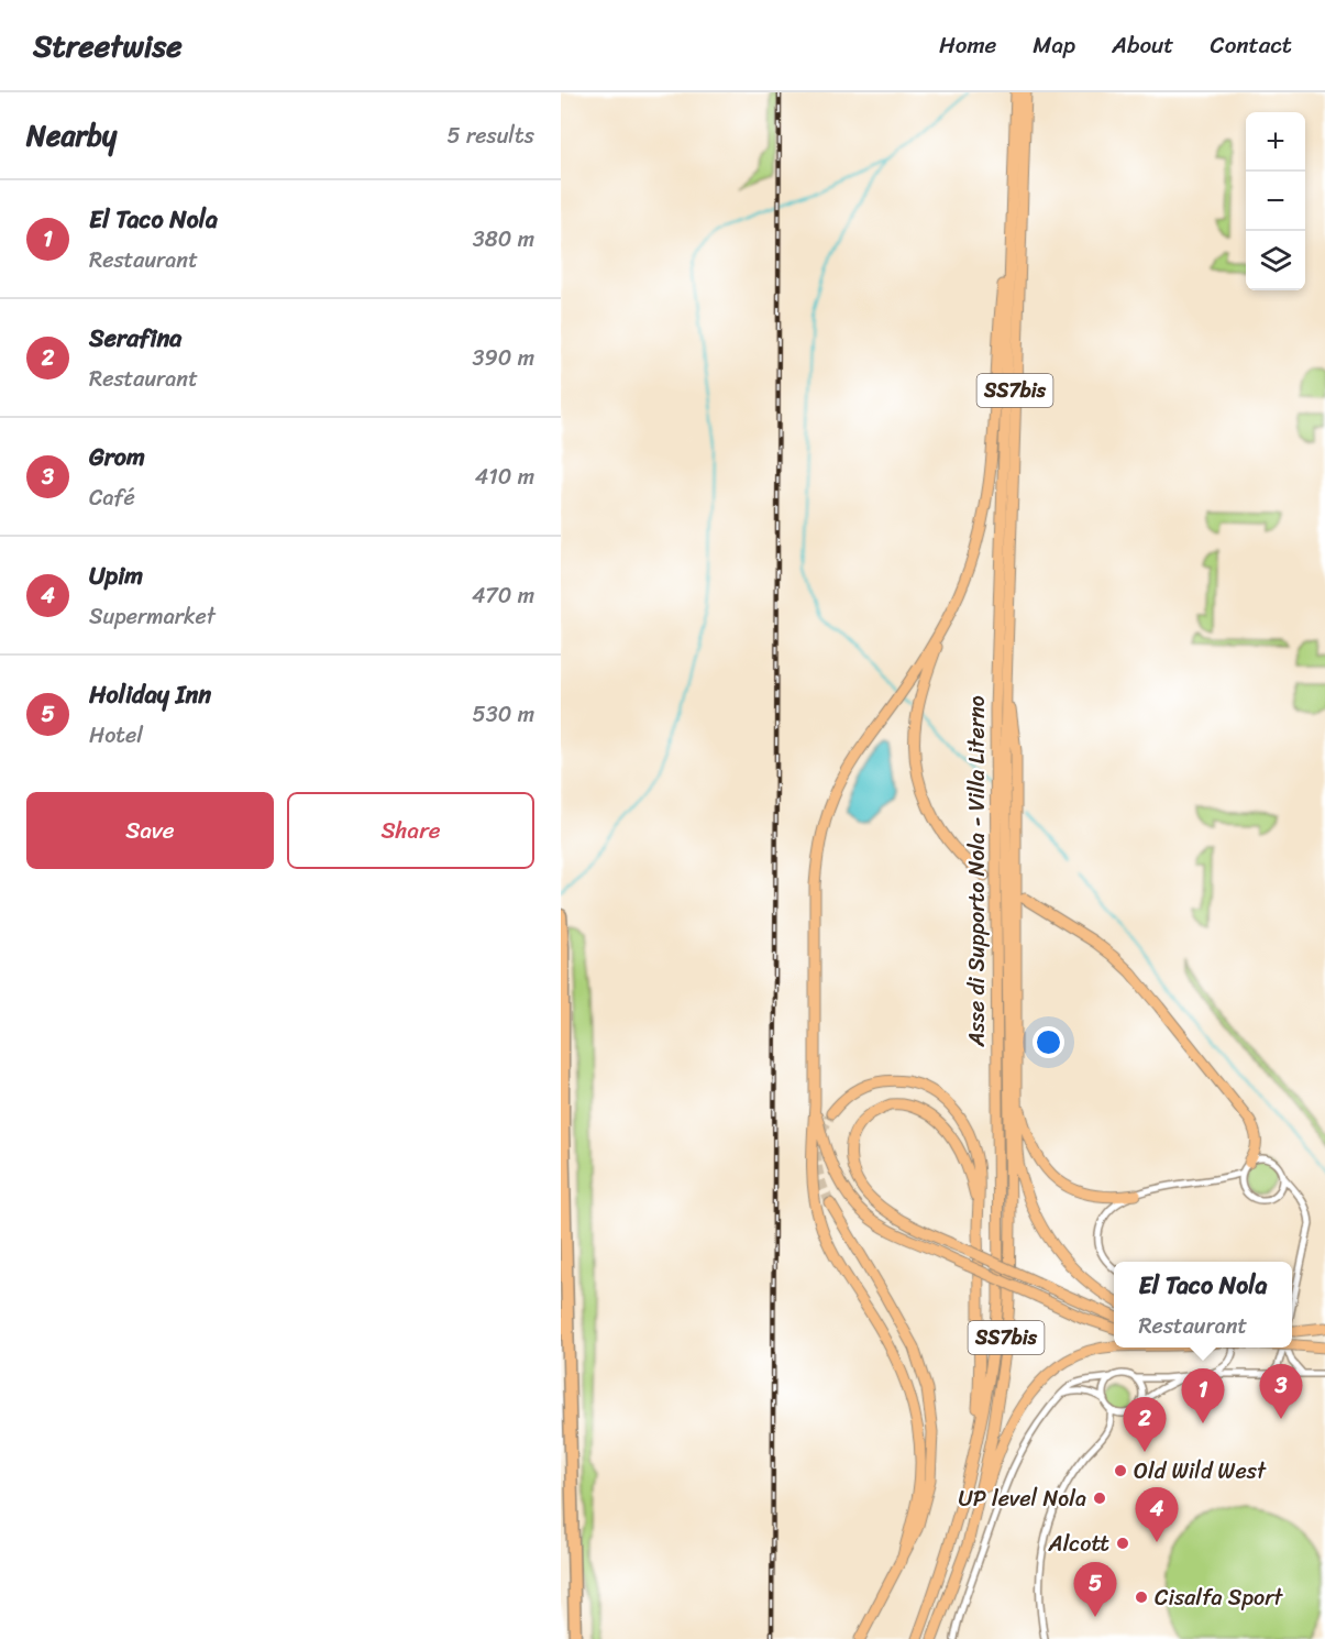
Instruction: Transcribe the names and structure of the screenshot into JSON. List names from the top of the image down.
{
  "streets": {
    "highway": ["SS7bis", "Asse di Supporto Nola - Villa Literno"]
  },
  "places": [
    "Old Wild West",
    "UP level Nola",
    "Alcott",
    "Cisalfa Sport"
  ],
  "page": {
    "header": "Streetwise",
    "nav": [
      "Home",
      "Map",
      "About",
      "Contact"
    ],
    "heading": ["Nearby", "5 results"],
    "map_buttons": ["+", "−"],
    "list": [
      {
        "mark": "1",
        "name": "El Taco Nola",
        "note": "Restaurant",
        "value": "380 m"
      },
      {
        "mark": "2",
        "name": "Serafina",
        "note": "Restaurant",
        "value": "390 m"
      },
      {
        "mark": "3",
        "name": "Grom",
        "note": "Café",
        "value": "410 m"
      },
      {
        "mark": "4",
        "name": "Upim",
        "note": "Supermarket",
        "value": "470 m"
      },
      {
        "mark": "5",
        "name": "Holiday Inn",
        "note": "Hotel",
        "value": "530 m"
      }
    ],
    "buttons": ["Save", "Share"],
    "popup": ["El Taco Nola", "Restaurant"],
    "pins": [
      "3",
      "1",
      "2",
      "4",
      "5"
    ]
  }
}
